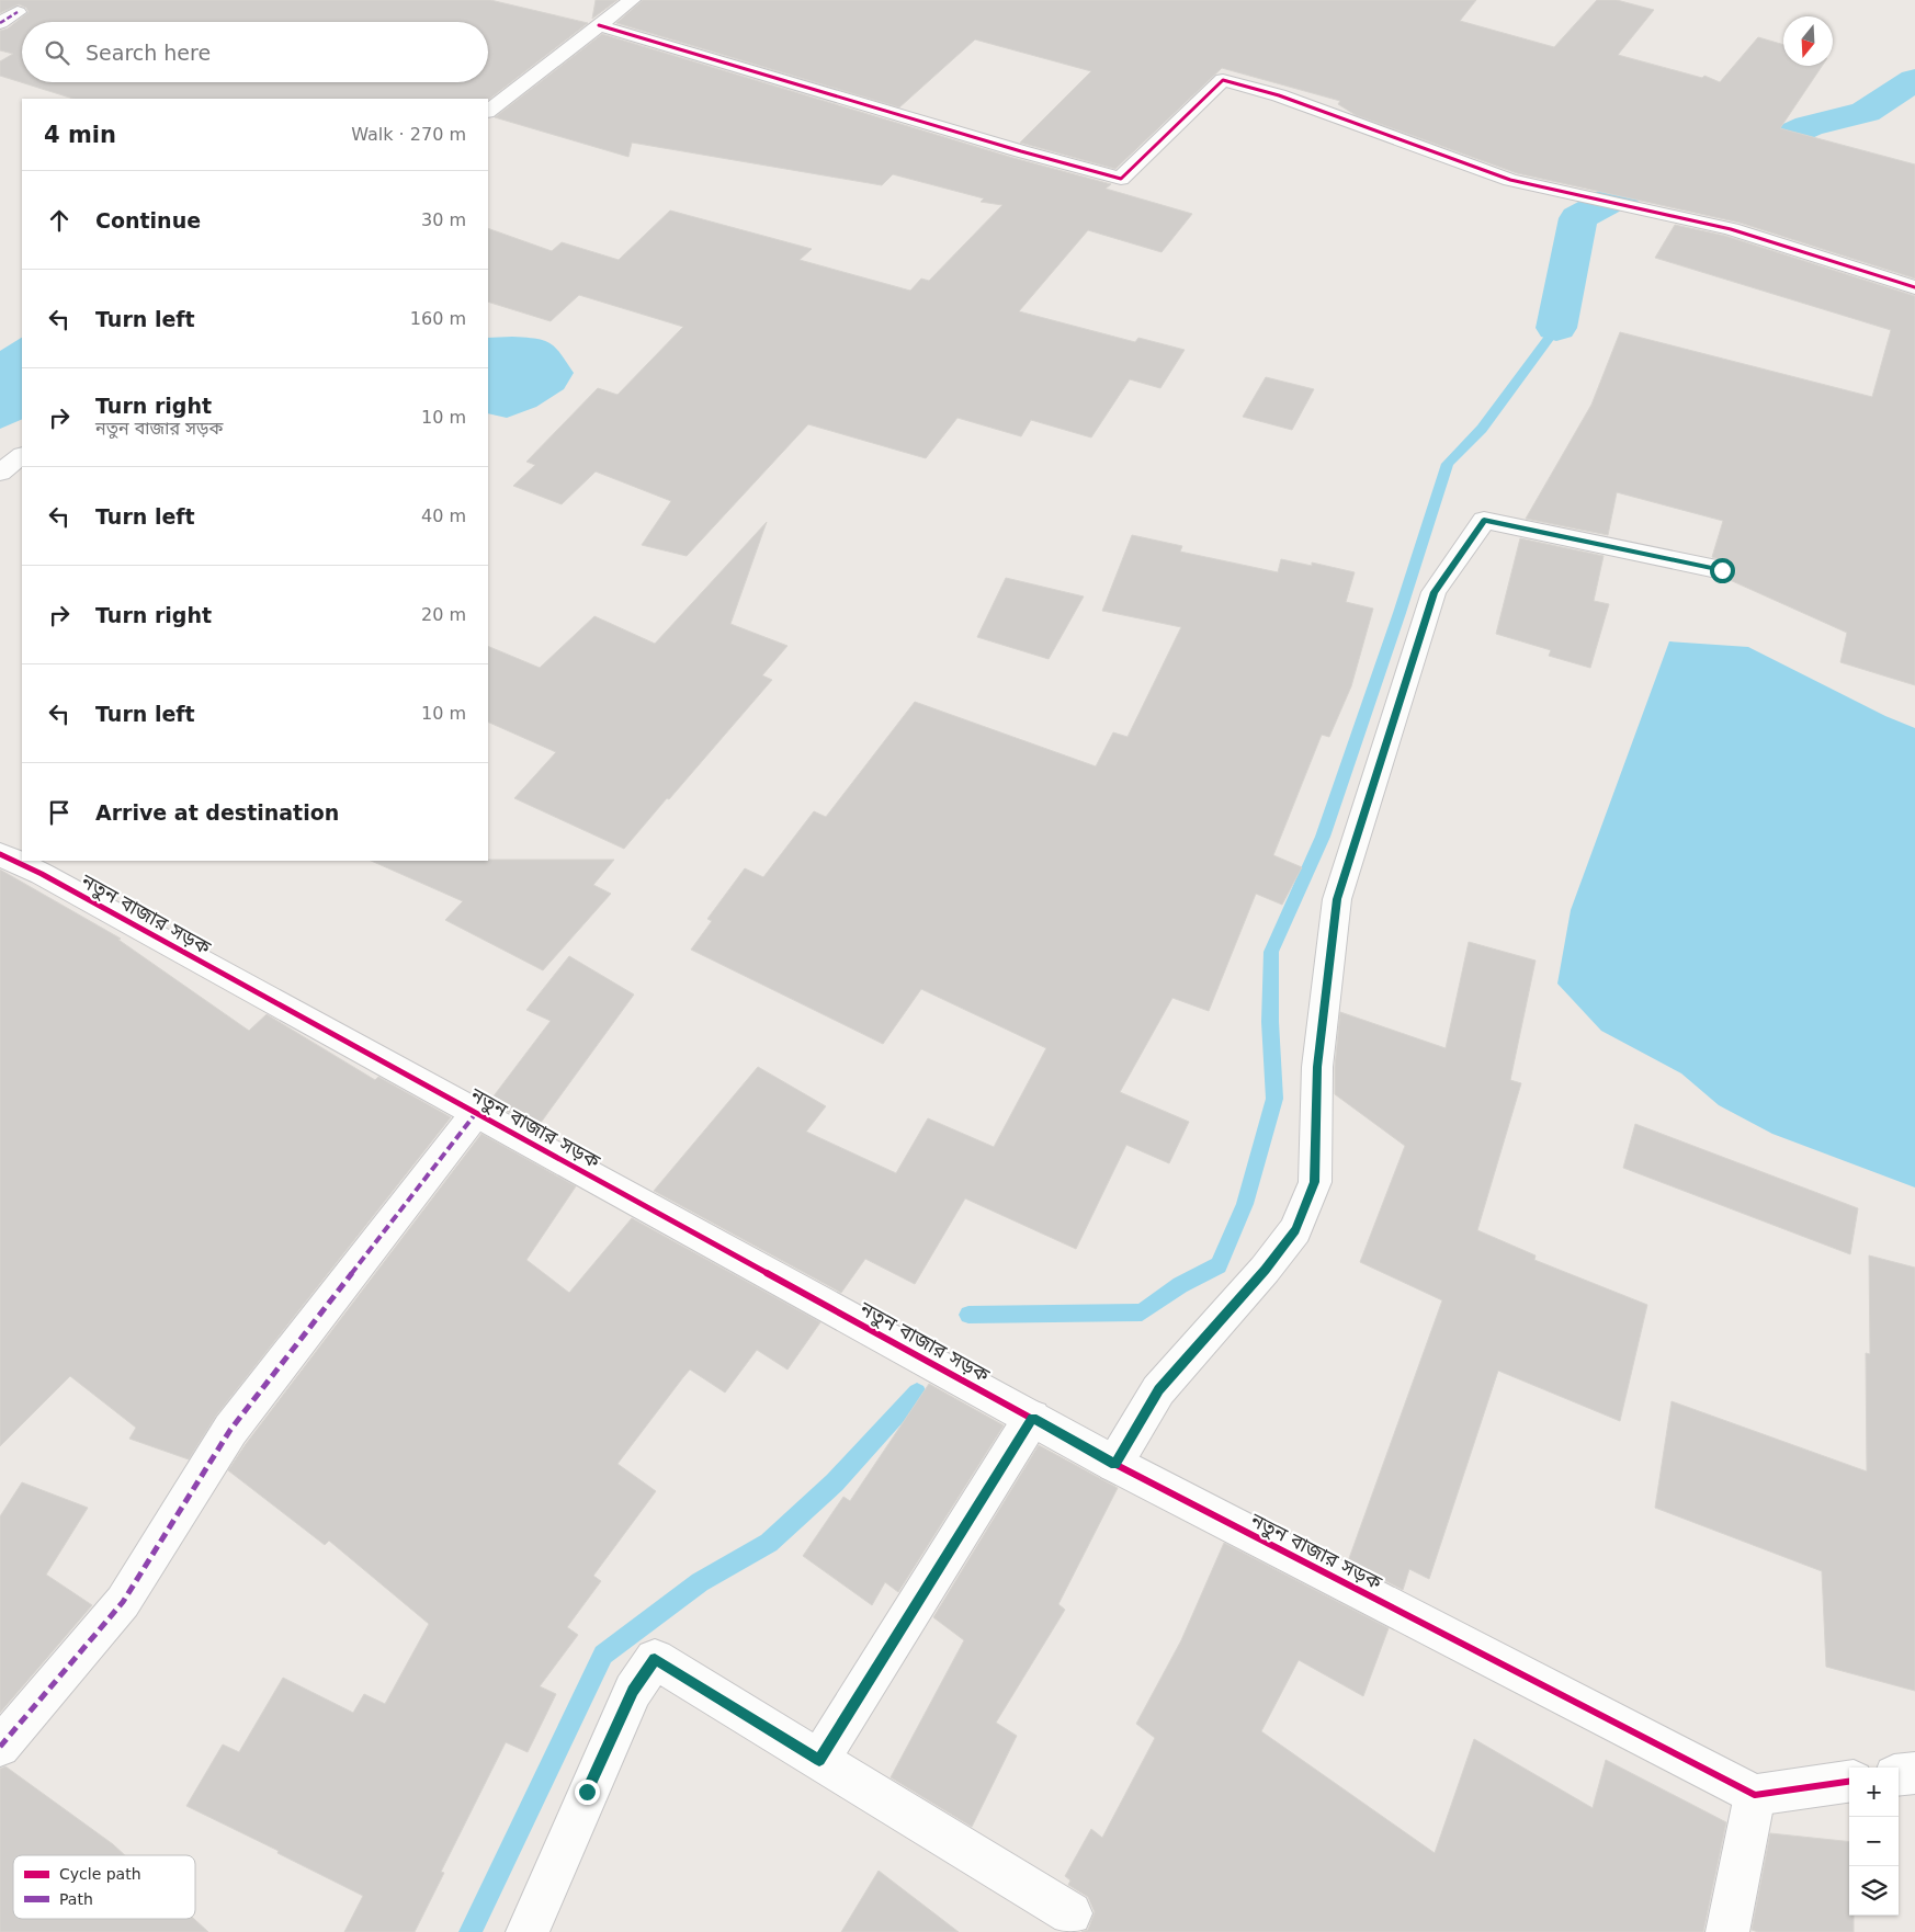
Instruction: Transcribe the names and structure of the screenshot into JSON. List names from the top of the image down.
{
  "streets": {
    "street": ["নতুন বাজার সড়ক"]
  },
  "legend": ["Cycle path", "Path"],
  "north": "bottom",
  "page": {
    "search": "Search here",
    "heading": ["4 min", "Walk · 270 m"],
    "list": [
      ["Continue", "30 m"],
      ["Turn left", "160 m"],
      ["Turn right", "নতুন বাজার সড়ক", "10 m"],
      ["Turn left", "40 m"],
      ["Turn right", "20 m"],
      ["Turn left", "10 m"],
      "Arrive at destination"
    ],
    "map_buttons": ["+", "−"]
  }
}
